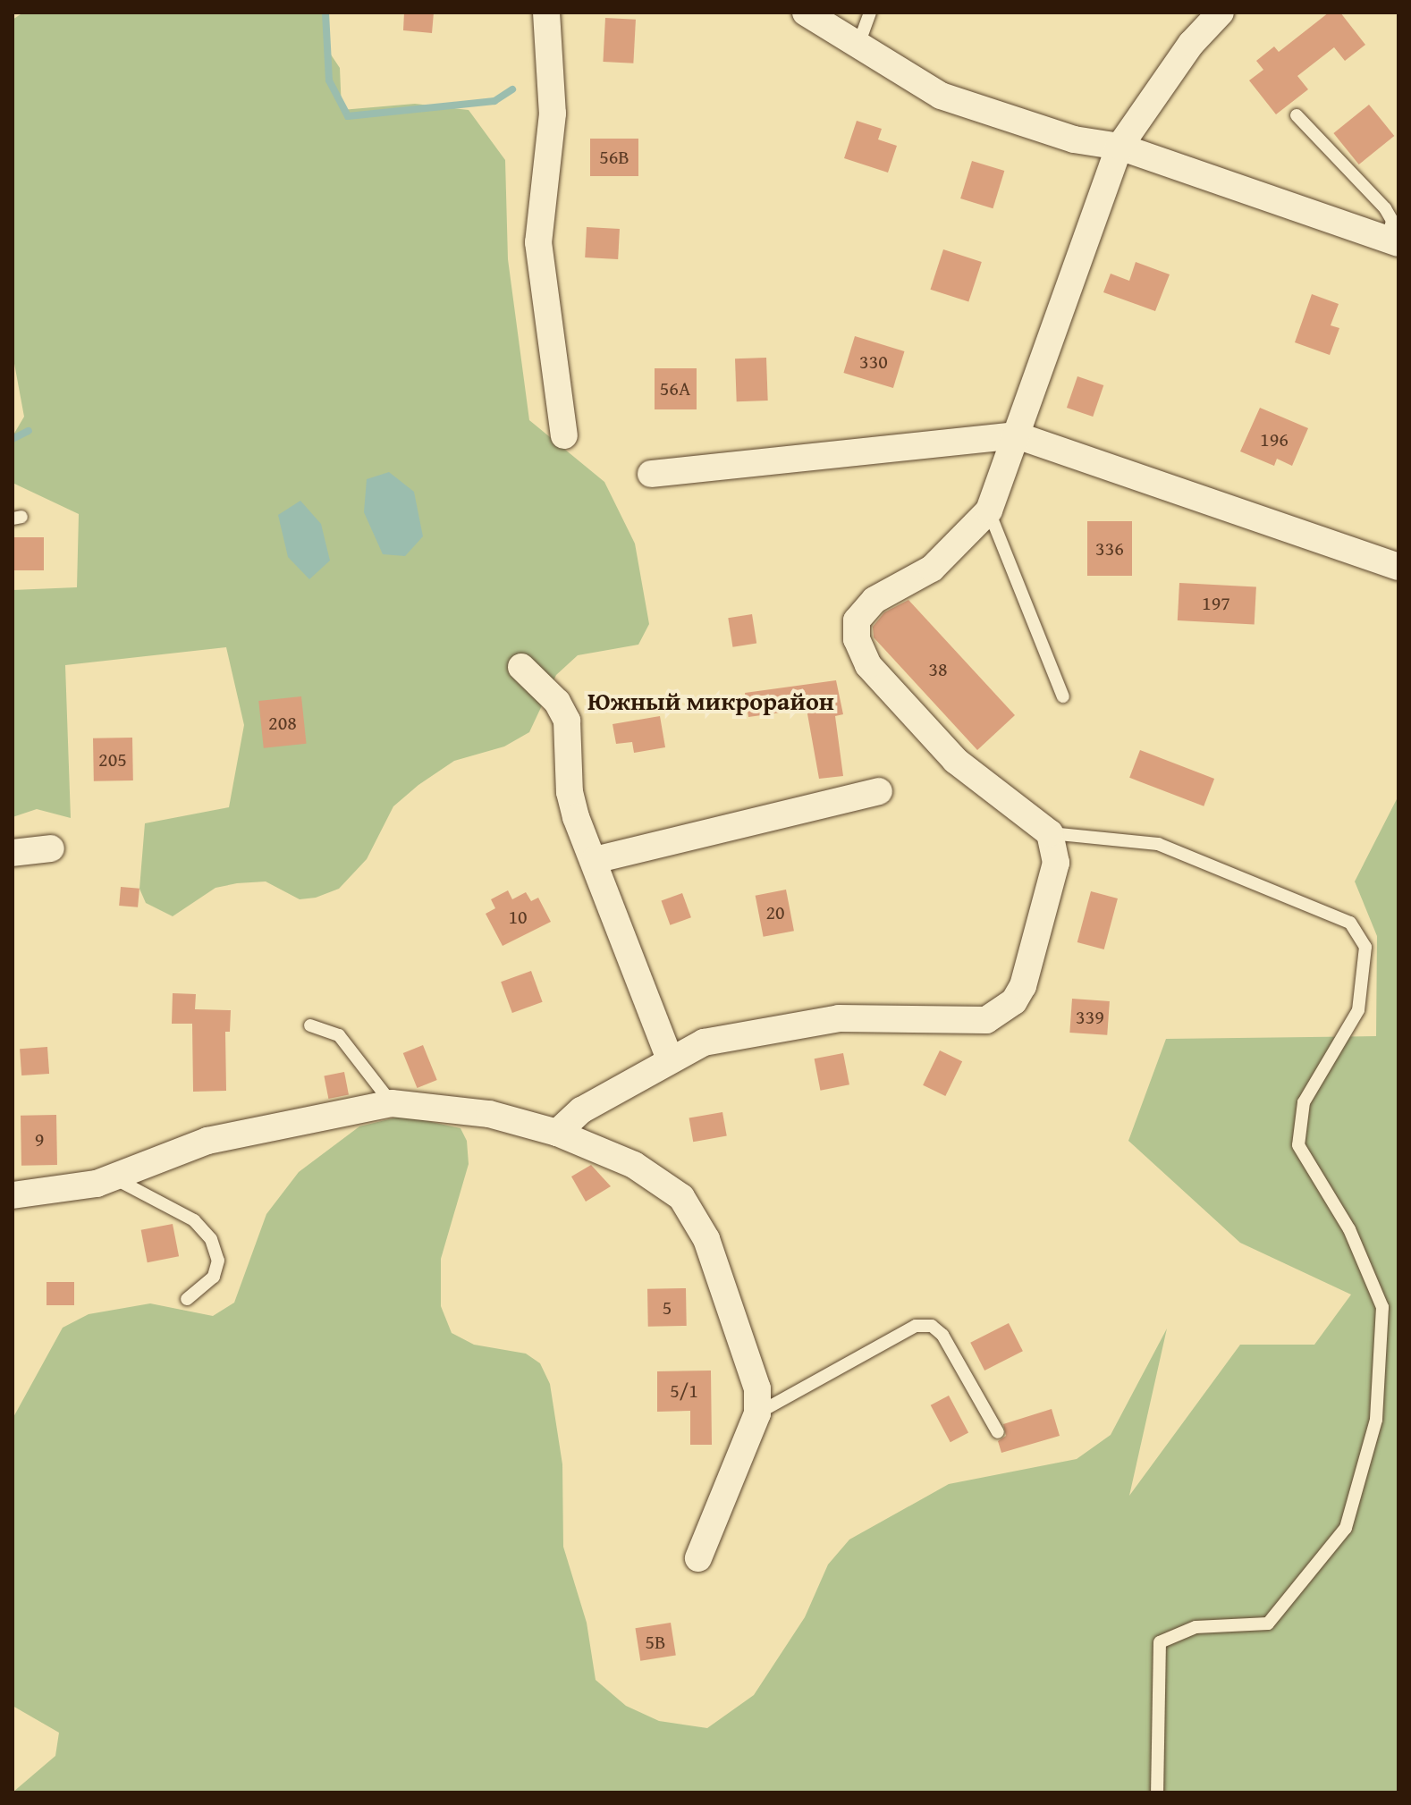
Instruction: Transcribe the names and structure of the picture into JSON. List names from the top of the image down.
{
  "districts": ["Южный микрорайон"],
  "house_numbers": [
    "56В",
    "330",
    "56А",
    "196",
    "336",
    "197",
    "38",
    "208",
    "205",
    "20",
    "10",
    "339",
    "9",
    "5",
    "5/1",
    "5В"
  ]
}
